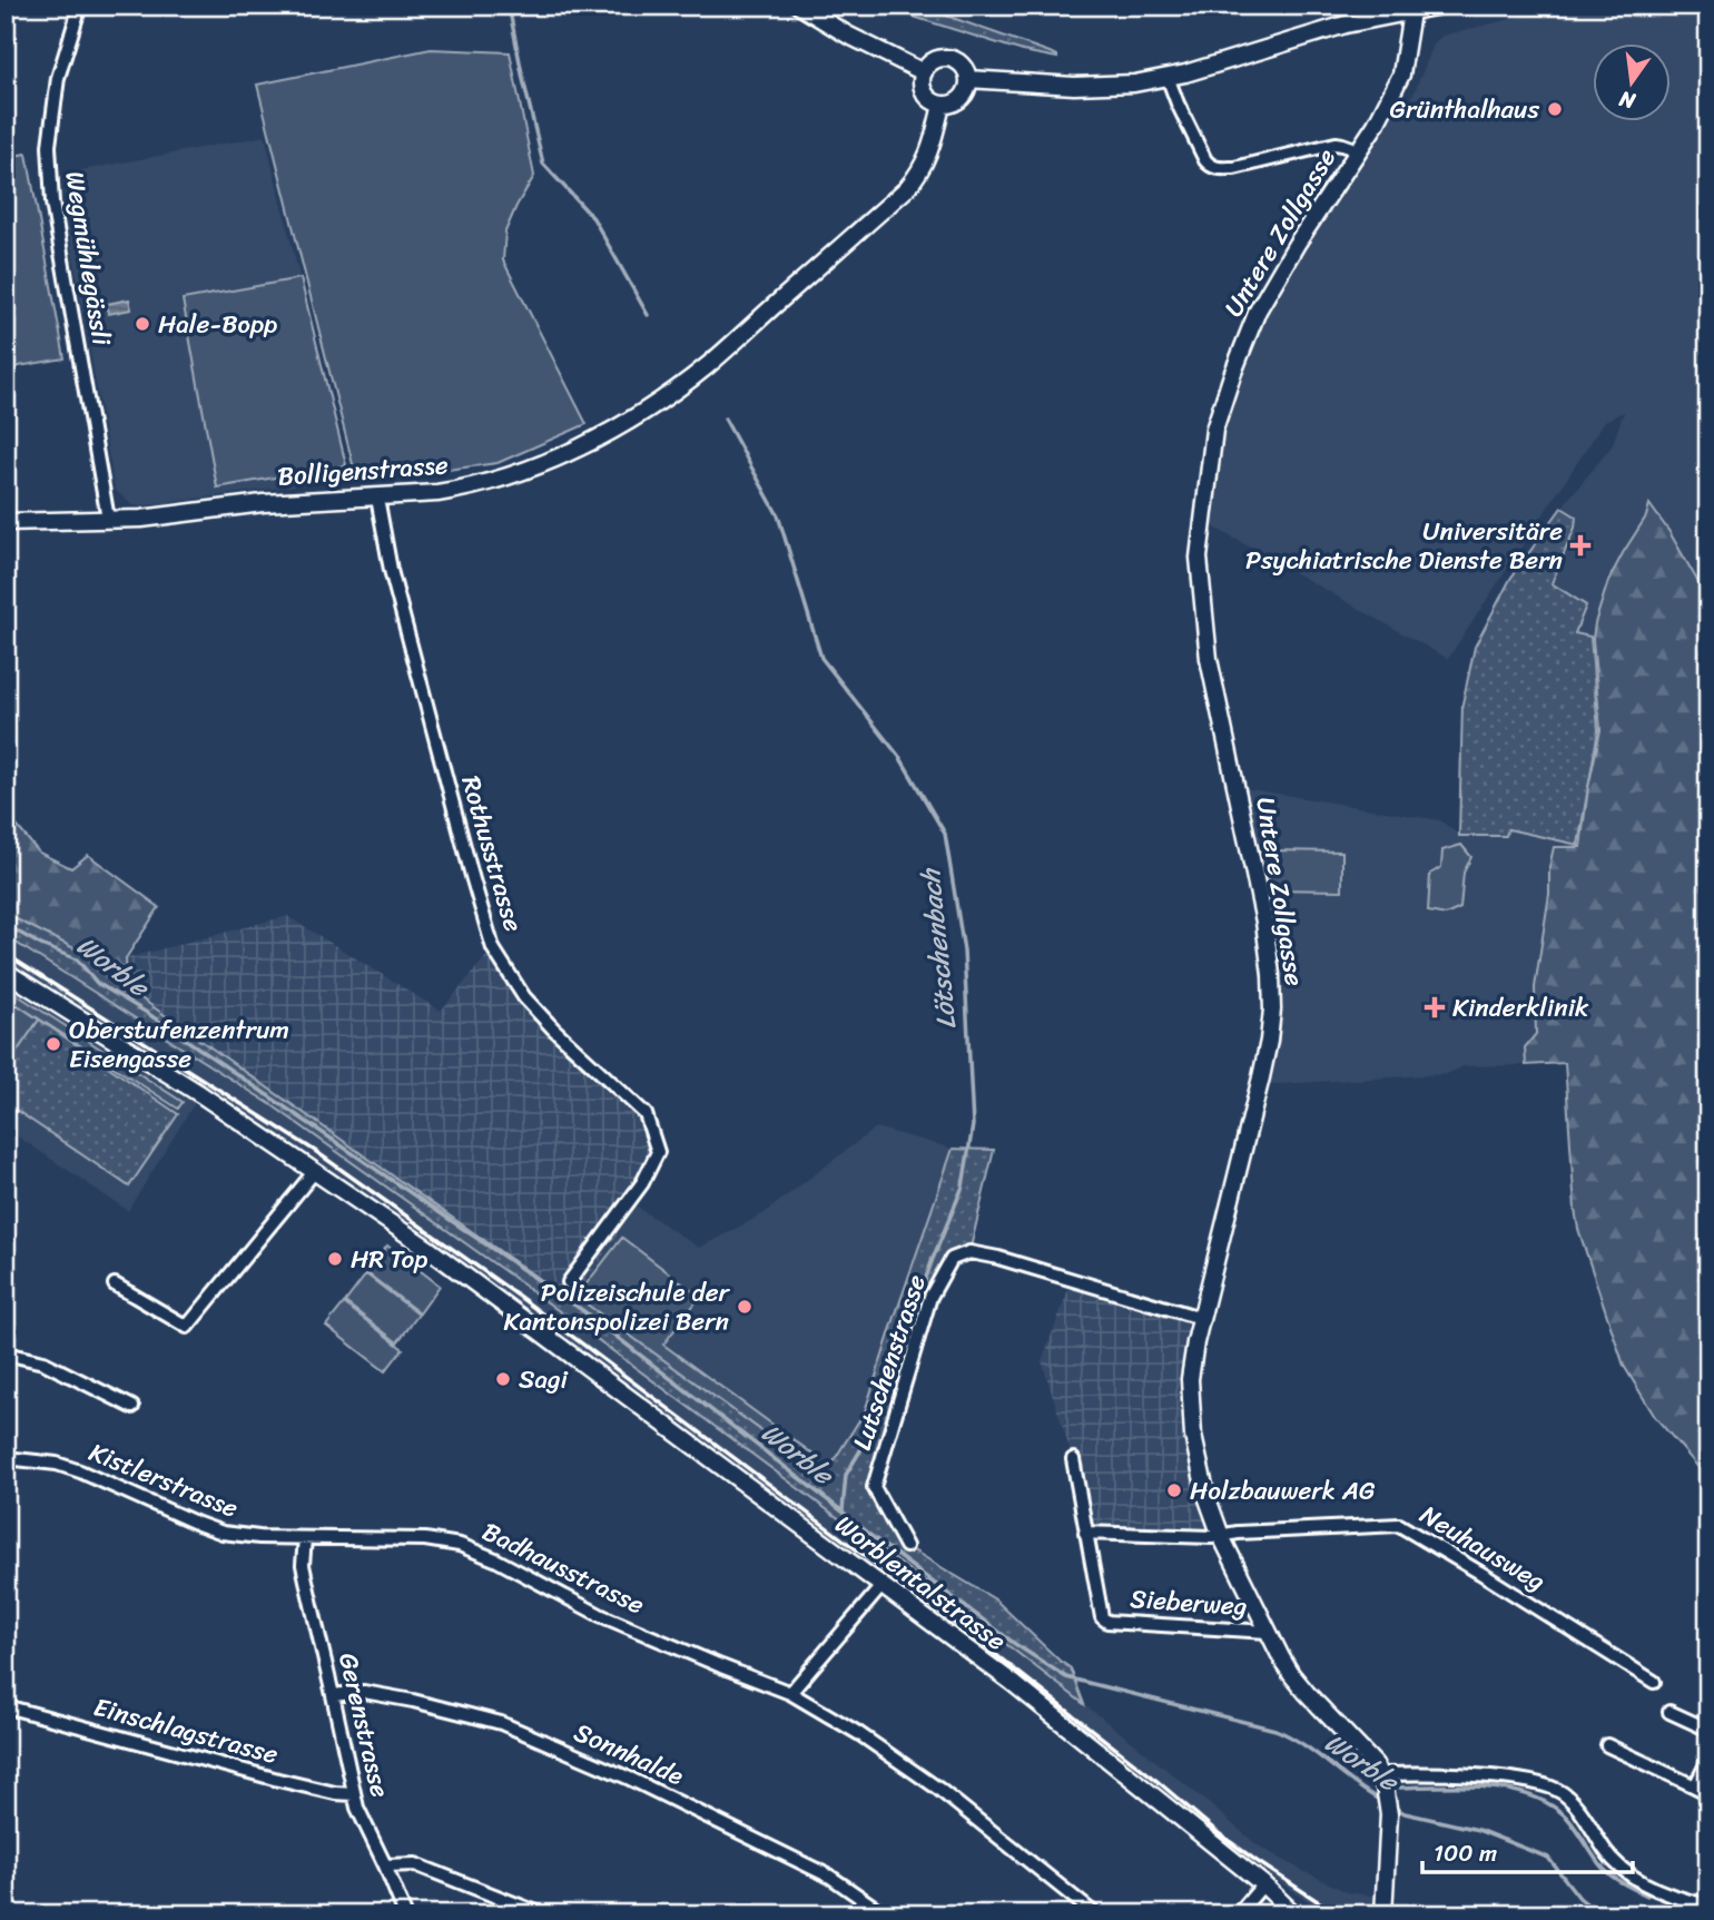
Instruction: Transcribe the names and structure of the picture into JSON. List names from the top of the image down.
{
  "streets": {
    "main road": ["Untere Zollgasse", "Bolligenstrasse", "Worblentalstrasse"],
    "street": [
      "Wegmühlegässli",
      "Rothusstrasse",
      "Lutschenstrasse",
      "Kistlerstrasse",
      "Neuhausweg",
      "Badhausstrasse",
      "Sieberweg",
      "Gerenstrasse",
      "Einschlagstrasse",
      "Sonnhalde"
    ]
  },
  "crossings": [
    ["Untere Zollgasse", "Lutschenstrasse"],
    ["Untere Zollgasse", "Neuhausweg"],
    ["Untere Zollgasse", "Sieberweg"],
    ["Wegmühlegässli", "Bolligenstrasse"],
    ["Bolligenstrasse", "Rothusstrasse"],
    ["Kistlerstrasse", "Badhausstrasse"],
    ["Kistlerstrasse", "Gerenstrasse"],
    ["Badhausstrasse", "Gerenstrasse"],
    ["Gerenstrasse", "Einschlagstrasse"],
    ["Gerenstrasse", "Sonnhalde"]
  ],
  "water": ["Lötschenbach", "Worble"],
  "places": {
    "other": [
      "Grünthalhaus",
      "Hale-Bopp",
      "Oberstufenzentrum Eisengasse",
      "HR Top",
      "Polizeischule der Kantonspolizei Bern",
      "Sagi",
      "Holzbauwerk AG"
    ],
    "health": ["Universitäre Psychiatrische Dienste Bern", "Kinderklinik"]
  },
  "scale_bar": "100 m",
  "north": "bottom"
}
